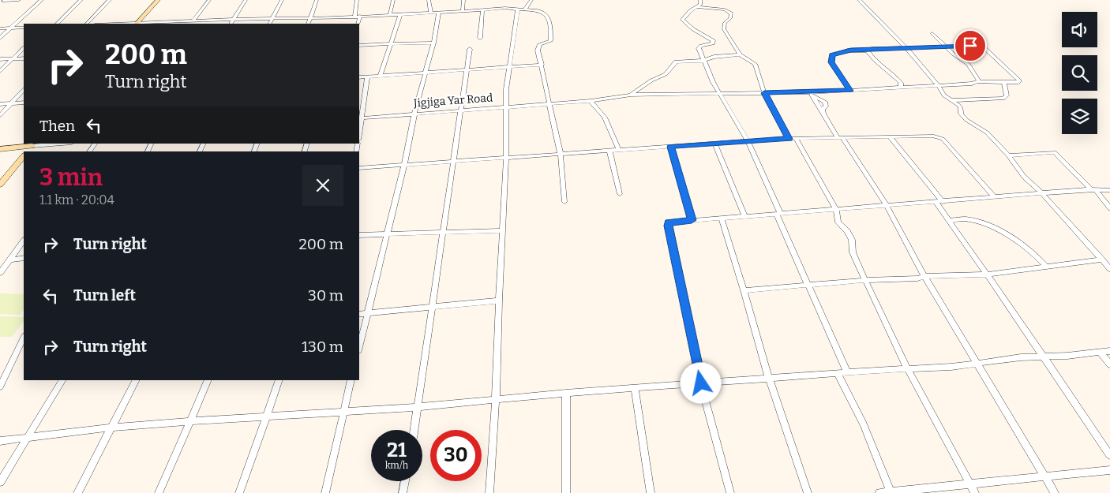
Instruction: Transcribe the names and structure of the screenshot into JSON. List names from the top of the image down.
{
  "streets": {
    "street": ["Jigjiga Yar Road"]
  },
  "page": {
    "turn": ["200 m", "Turn right"],
    "then": "Then",
    "heading": ["3 min", "1.1 km · 20:04"],
    "list": [
      {
        "name": "Turn right",
        "value": "200 m"
      },
      {
        "name": "Turn left",
        "value": "30 m"
      },
      {
        "name": "Turn right",
        "value": "130 m"
      }
    ],
    "speed": "21 km/h",
    "limit": "30"
  }
}
